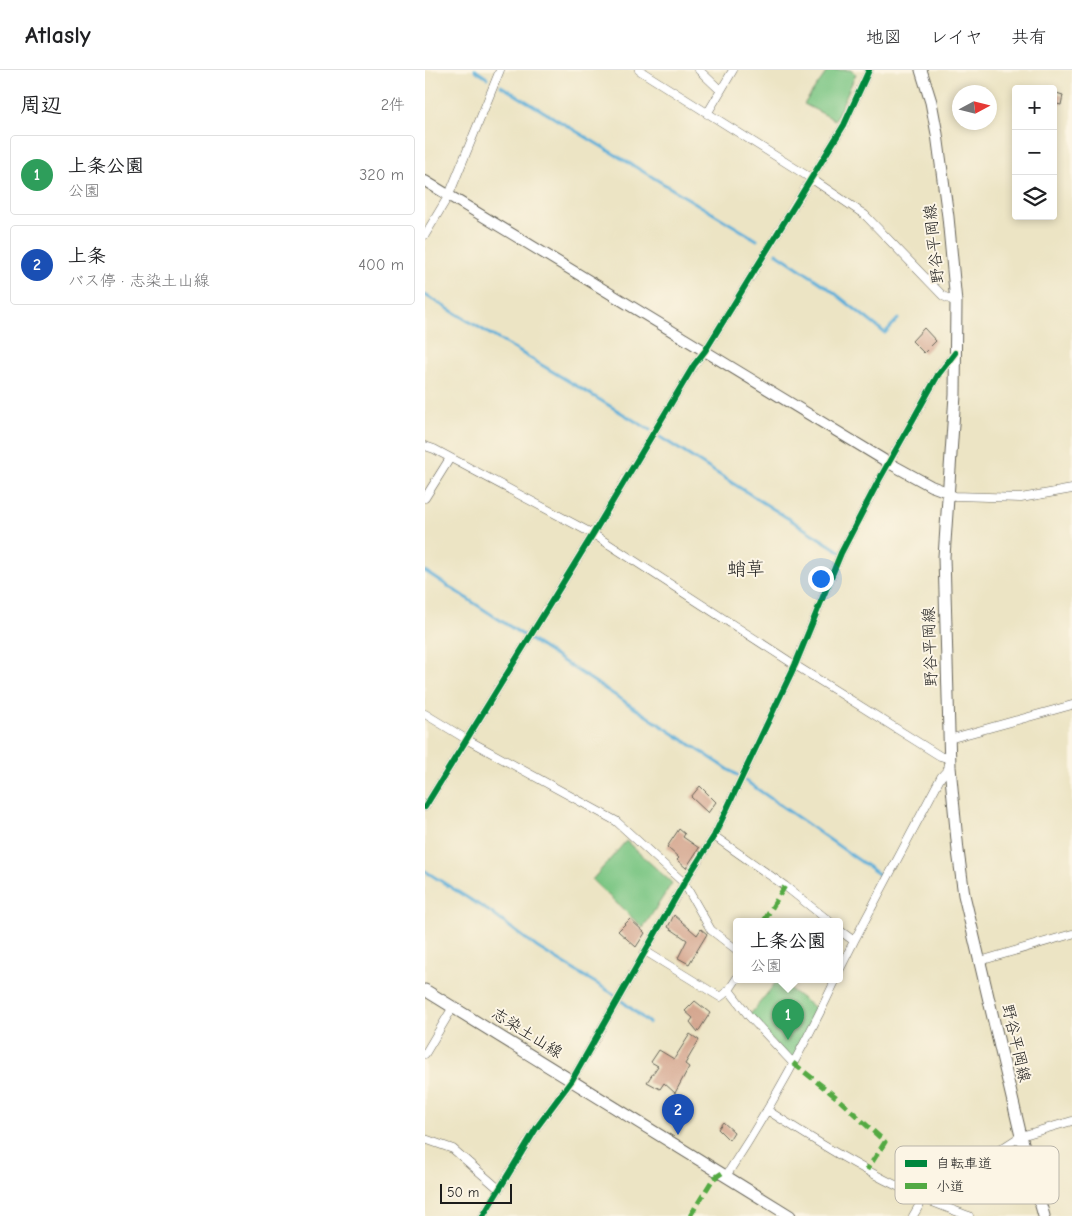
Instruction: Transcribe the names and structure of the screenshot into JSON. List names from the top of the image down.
{
  "streets": {
    "main road": ["野谷平岡線", "志染土山線"]
  },
  "districts": ["蛸草"],
  "legend": ["自転車道", "小道"],
  "scale_bar": "50 m",
  "north": "right",
  "page": {
    "header": "Atlasly",
    "nav": ["地図", "レイヤ", "共有"],
    "heading": ["周辺", "2件"],
    "map_buttons": ["+", "−"],
    "list": [
      {
        "mark": "1",
        "name": "上条公園",
        "note": "公園",
        "value": "320 m"
      },
      {
        "mark": "2",
        "name": "上条",
        "note": "バス停 · 志染土山線",
        "value": "400 m"
      }
    ],
    "popup": ["上条公園", "公園"],
    "pins": ["1", "2"],
    "scale": "50 m"
  }
}
